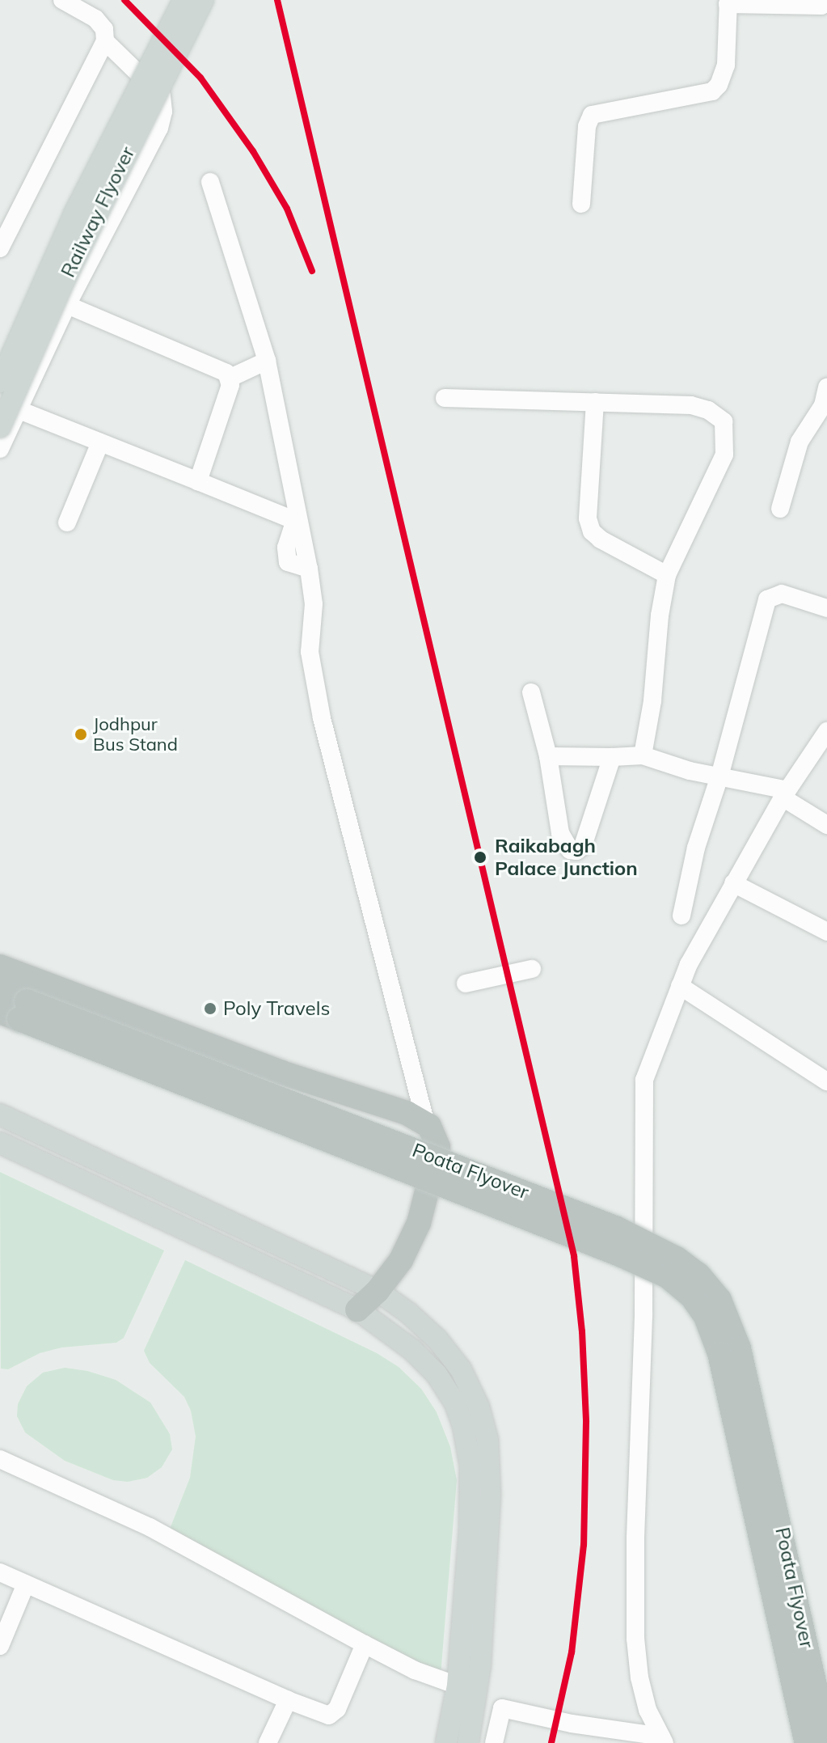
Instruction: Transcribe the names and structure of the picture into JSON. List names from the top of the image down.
{
  "streets": {
    "highway": ["Poata Flyover"],
    "main road": ["Railway Flyover"]
  },
  "places": ["Jodhpur Bus Stand", "Raikabagh Palace Junction", "Poly Travels"]
}
